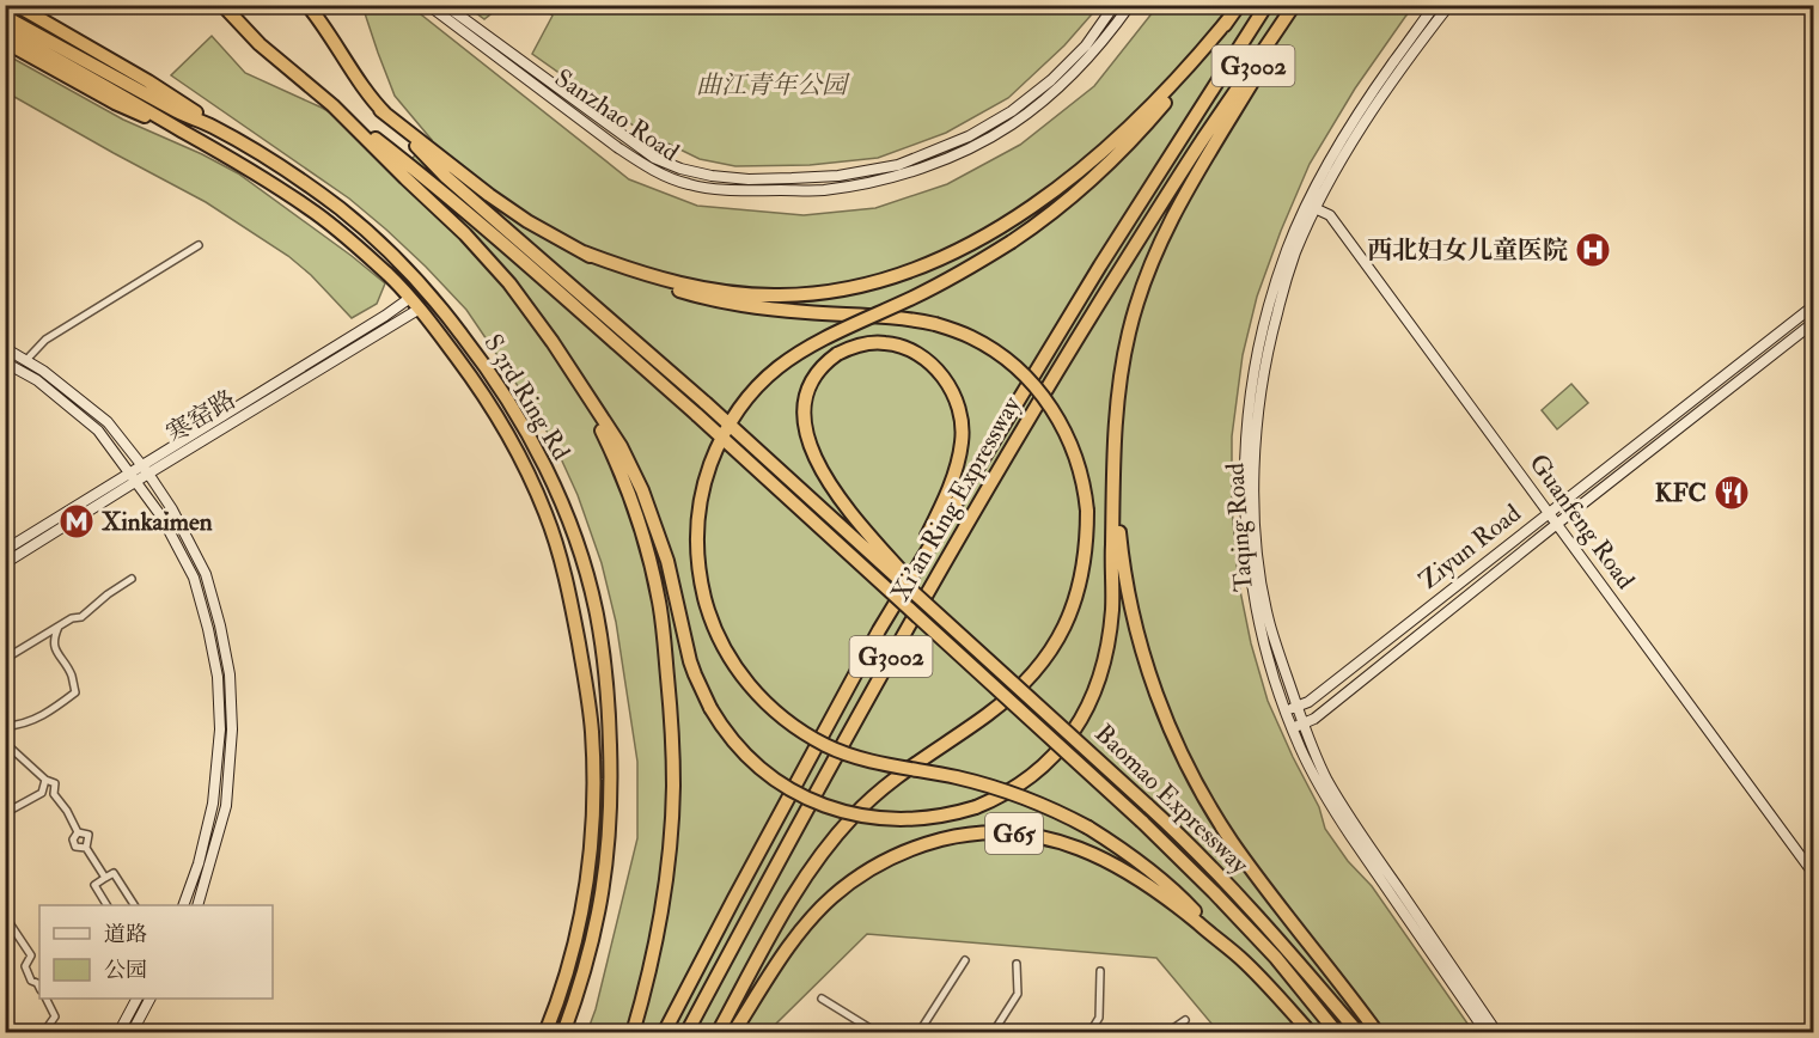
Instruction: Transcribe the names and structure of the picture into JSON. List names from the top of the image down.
{
  "streets": {
    "highway": [
      "G3002",
      "S 3rd Ring Rd",
      "Xi'an Ring Expressway",
      "Baomao Expressway",
      "G65"
    ],
    "street": [
      "Sanzhao Road",
      "寒窑路",
      "Guanfeng Road",
      "Taqing Road",
      "Ziyun Road"
    ]
  },
  "crossings": [
    ["S 3rd Ring Rd", "寒窑路"],
    ["Guanfeng Road", "Taqing Road"],
    ["Guanfeng Road", "Ziyun Road"],
    ["Taqing Road", "Ziyun Road"]
  ],
  "parks": ["曲江青年公园"],
  "places": {
    "hospital": ["西北妇女儿童医院"],
    "restaurant": ["KFC"],
    "metro station": ["Xinkaimen"]
  },
  "legend": ["道路", "公园"]
}
